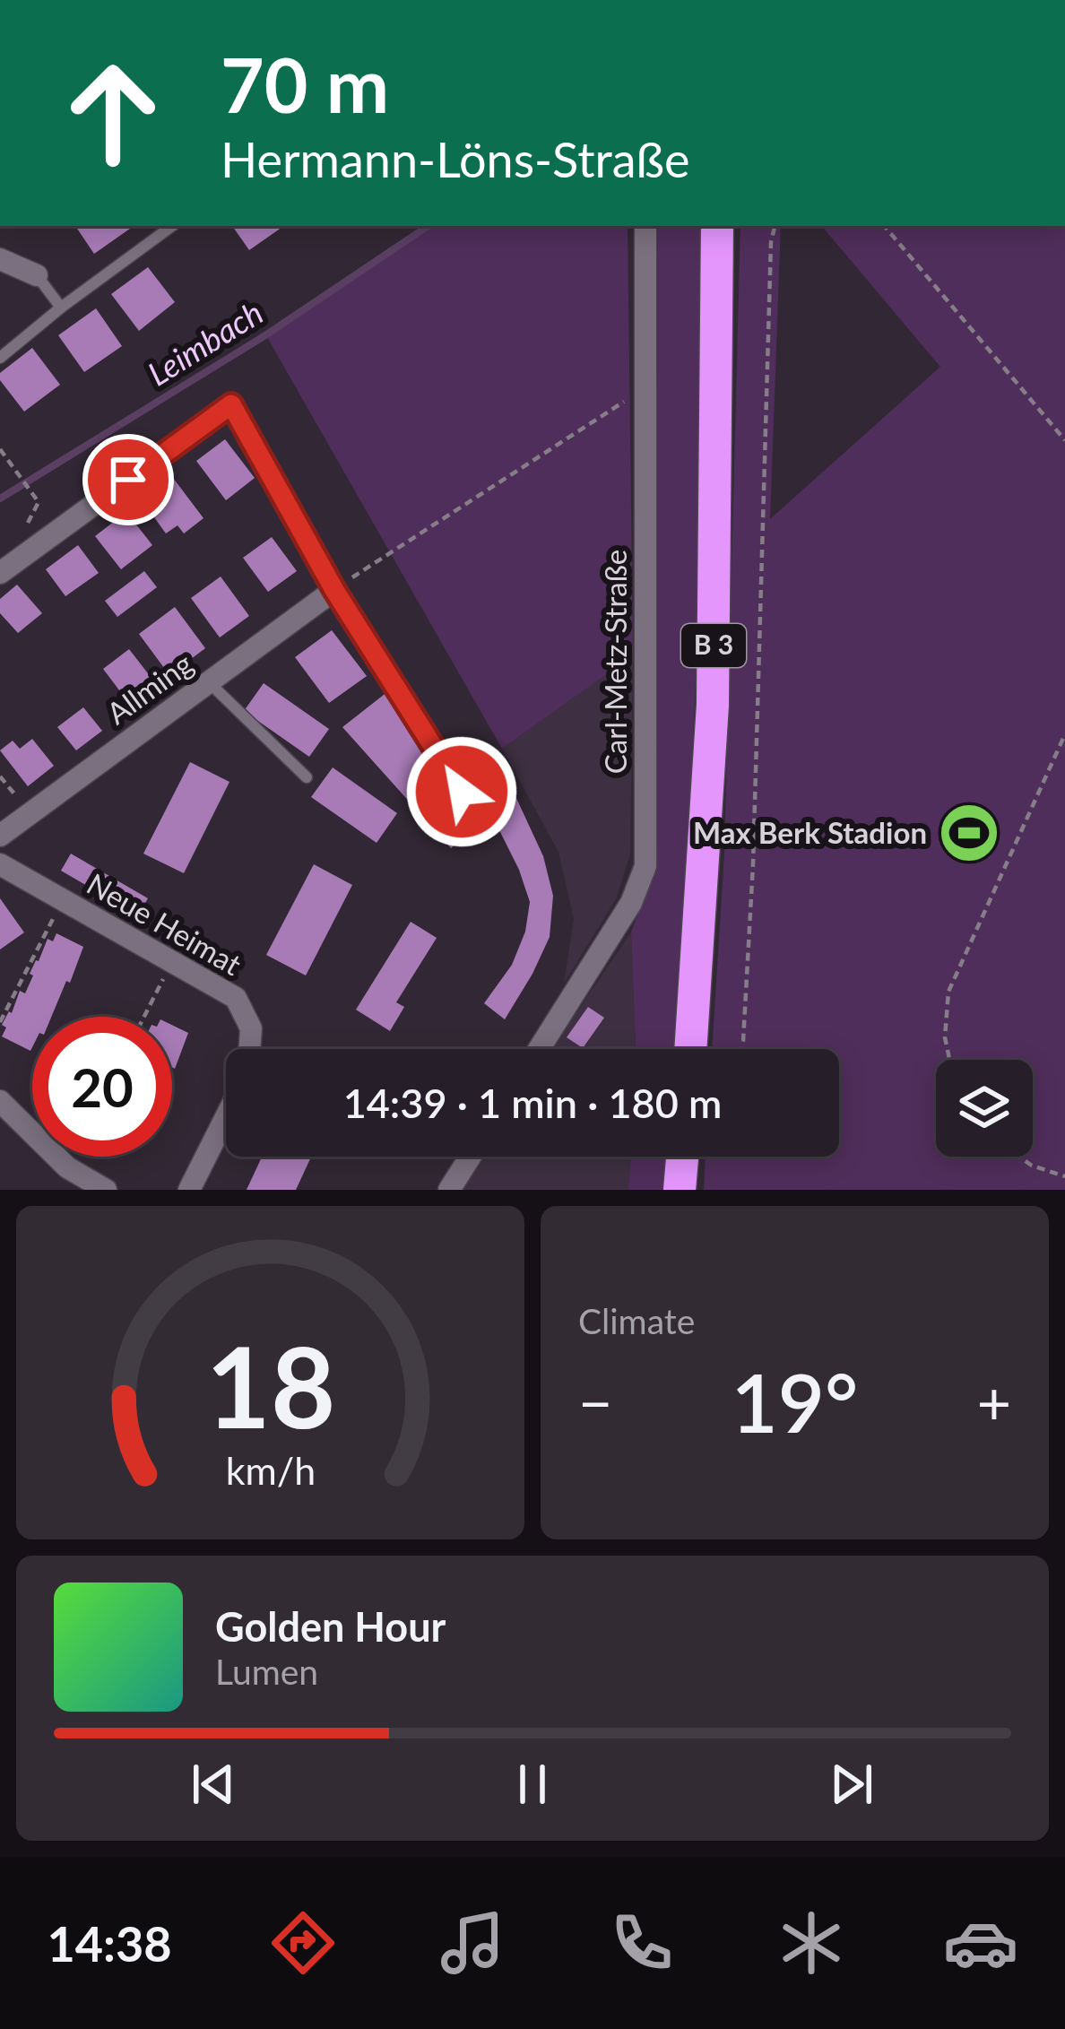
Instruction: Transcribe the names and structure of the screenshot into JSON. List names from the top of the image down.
{
  "streets": {
    "highway": ["B 3"],
    "street": ["Carl-Metz-Straße", "Allming", "Neue Heimat"]
  },
  "water": ["Leimbach"],
  "places": {
    "sports": ["Max Berk Stadion"]
  },
  "page": {
    "turn": ["70 m", "Hermann-Löns-Straße"],
    "limit": "20",
    "trip": "14:39 · 1 min · 180 m",
    "tile": "Climate",
    "heat": ["−", "19°", "+"],
    "song": ["Golden Hour", "Lumen"],
    "tabs": "14:38",
    "gauge": ["18", "km/h"]
  }
}
